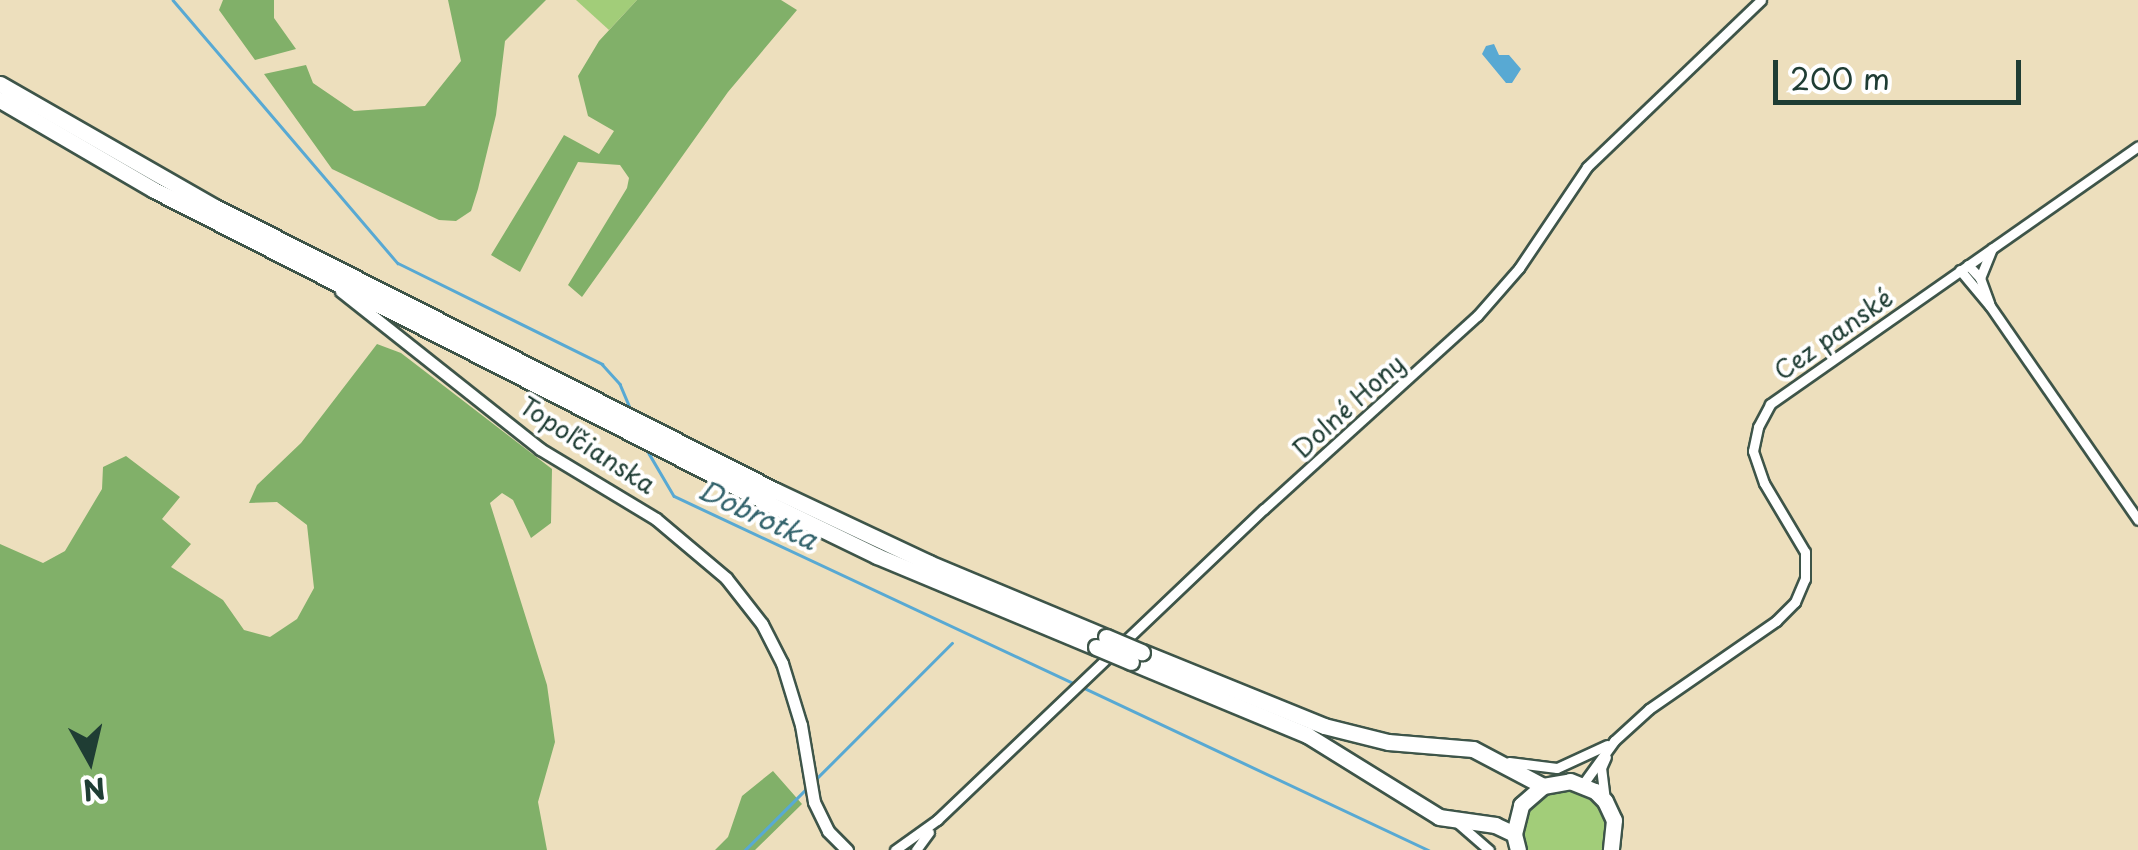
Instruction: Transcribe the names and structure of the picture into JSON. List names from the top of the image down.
{
  "streets": {
    "street": ["Cez panské", "Dolné Hony", "Topoľčianska"]
  },
  "water": ["Dobrotka"],
  "scale_bar": "200 m",
  "north": "bottom"
}
